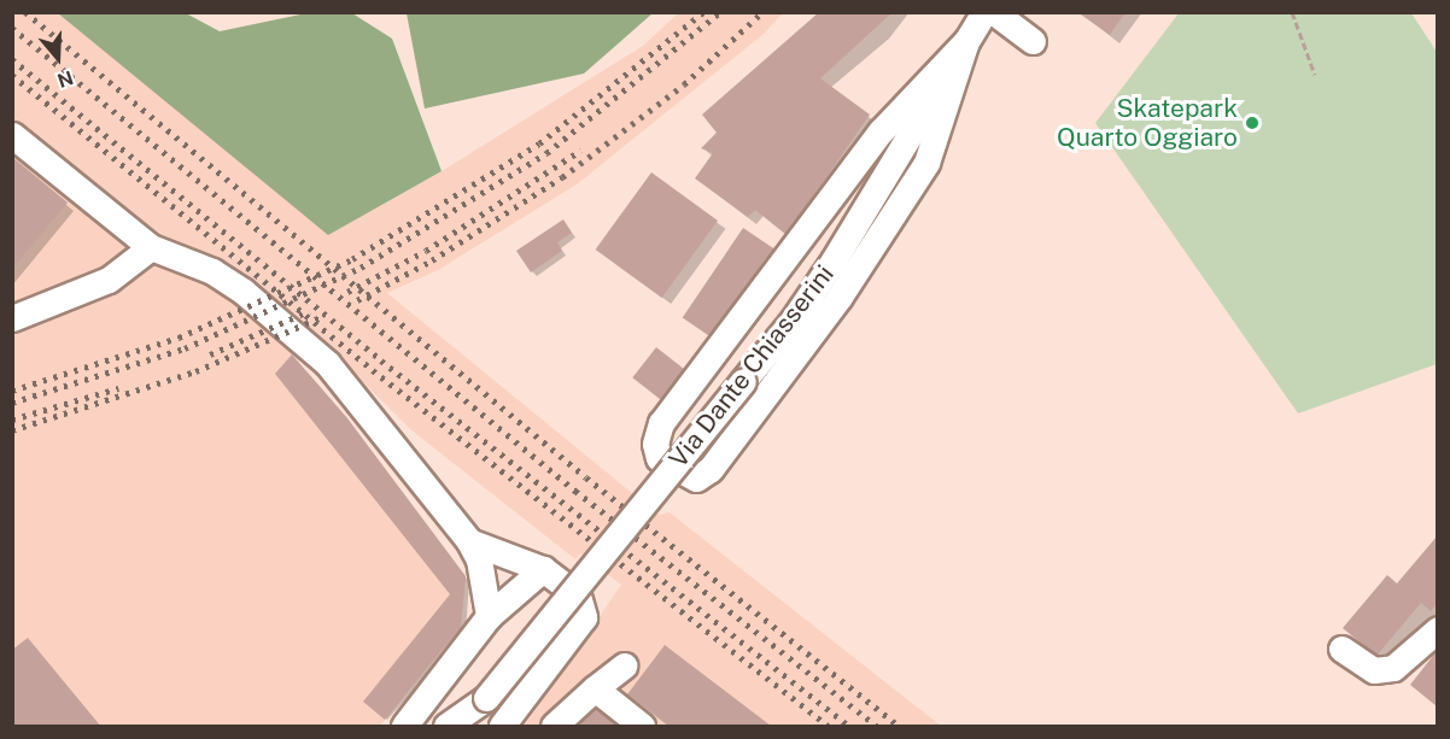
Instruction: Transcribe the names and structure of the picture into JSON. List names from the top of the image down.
{
  "streets": {
    "street": ["Via Dante Chiasserini"]
  },
  "places": ["Skatepark Quarto Oggiaro"],
  "north": "bottom"
}
